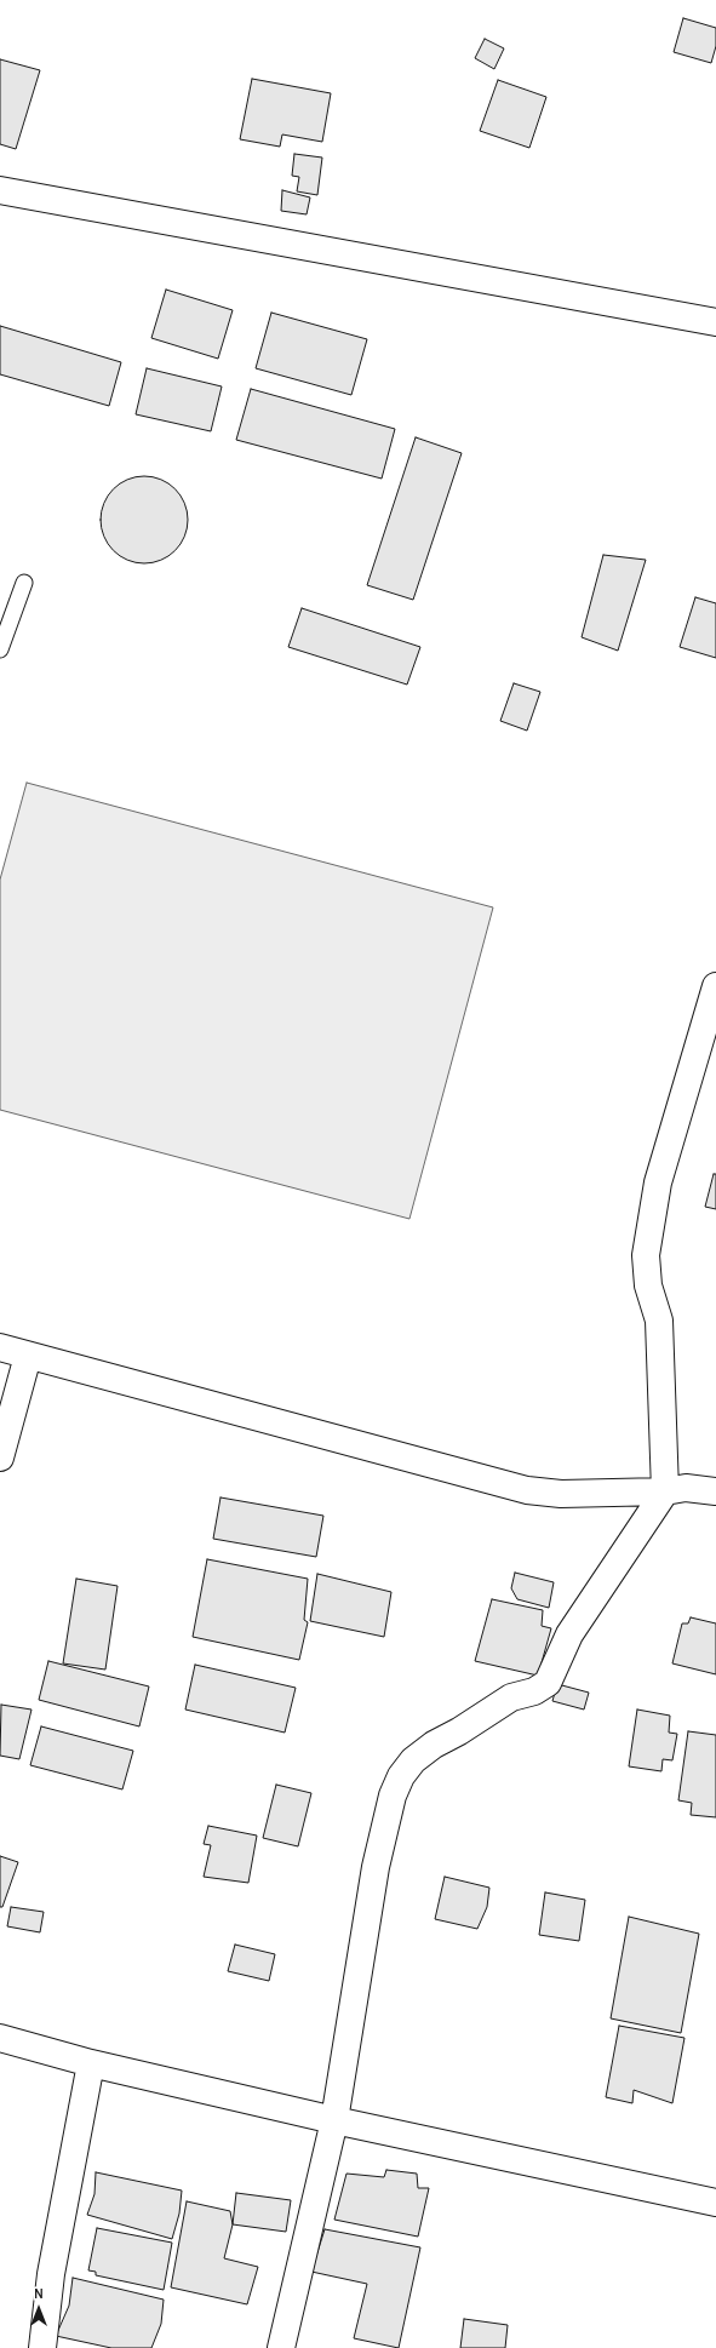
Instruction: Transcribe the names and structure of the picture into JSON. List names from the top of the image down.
{
  "north": "top"
}
